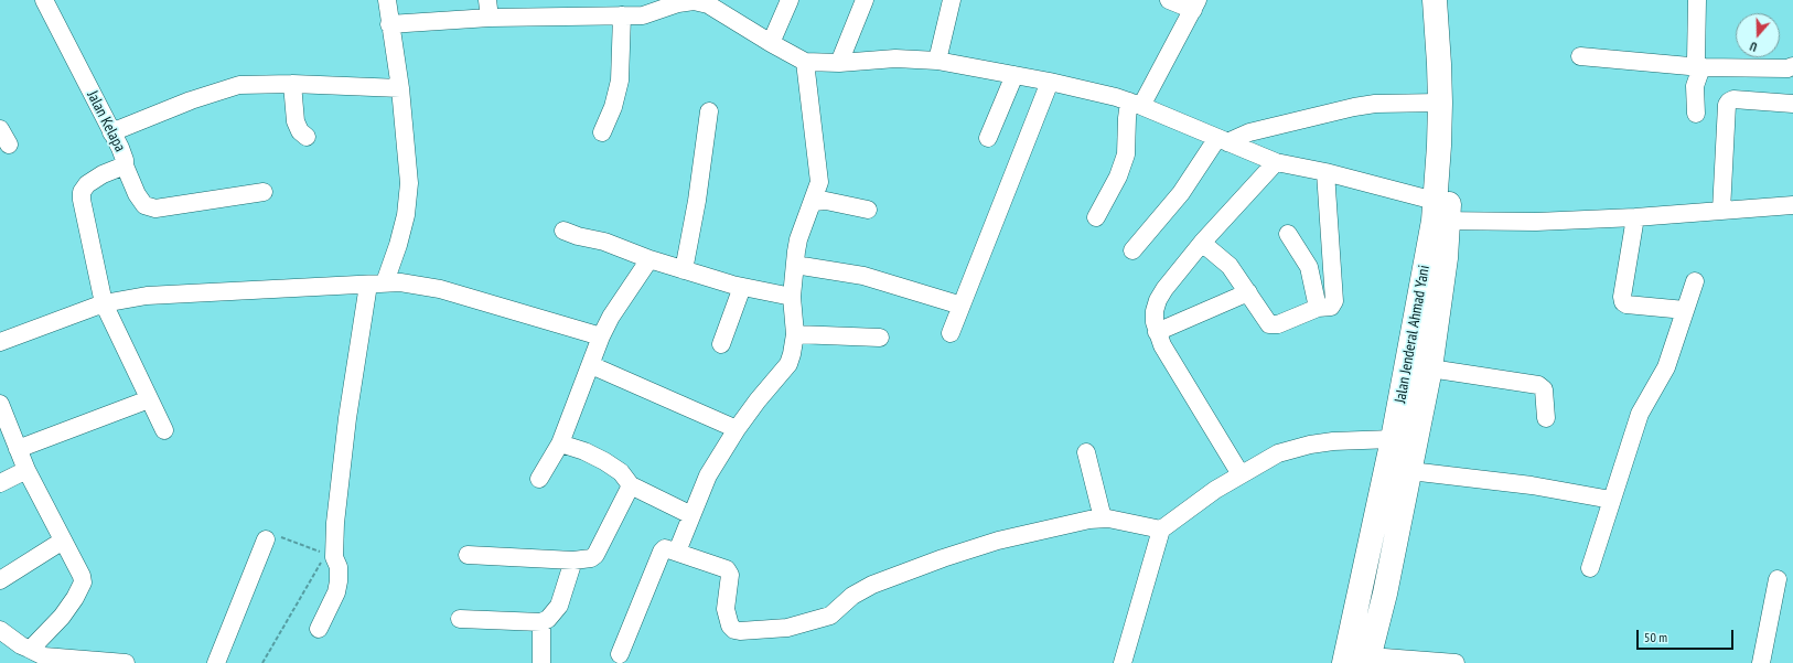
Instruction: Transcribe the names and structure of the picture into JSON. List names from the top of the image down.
{
  "streets": {
    "highway": ["Jalan Jenderal Ahmad Yani"],
    "street": ["Jalan Kelapa"]
  },
  "scale_bar": "50 m",
  "north": "bottom"
}
